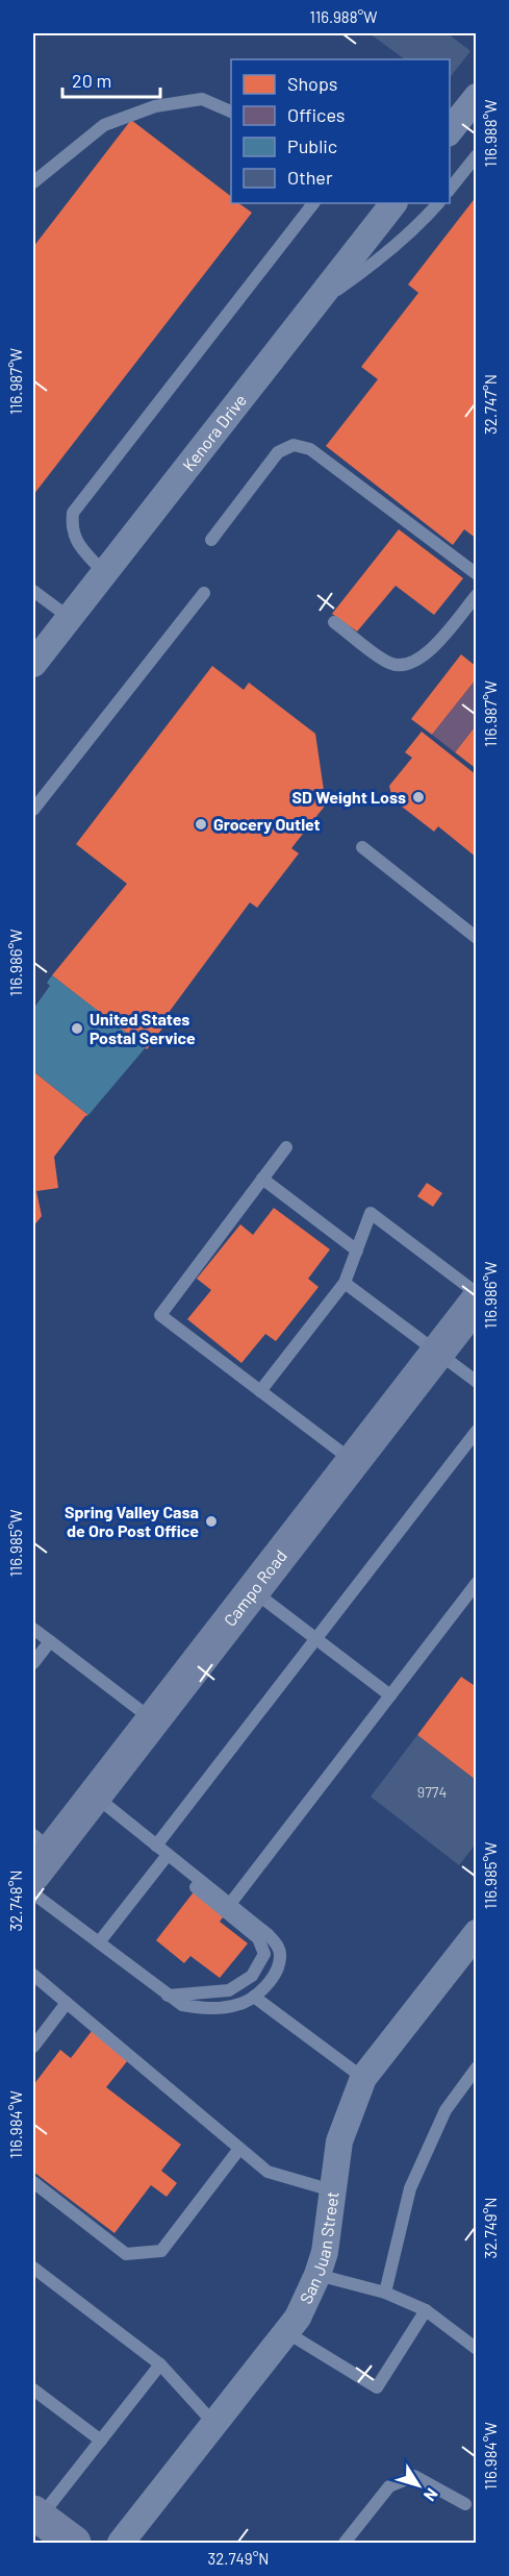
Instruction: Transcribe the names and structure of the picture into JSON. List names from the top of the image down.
{
  "streets": {
    "main road": ["Campo Road"],
    "street": ["Kenora Drive", "San Juan Street"]
  },
  "places": [
    "SD Weight Loss",
    "Grocery Outlet",
    "United States Postal Service",
    "Spring Valley Casa de Oro Post Office"
  ],
  "house_numbers": ["9774"],
  "legend": [
    "Shops",
    "Offices",
    "Public",
    "Other"
  ],
  "scale_bar": "20 m",
  "north": "bottom right",
  "coordinates": [
    "116.988°W",
    "116.987°W",
    "32.747°N",
    "116.986°W",
    "116.985°W",
    "32.748°N",
    "116.984°W",
    "32.749°N"
  ]
}
